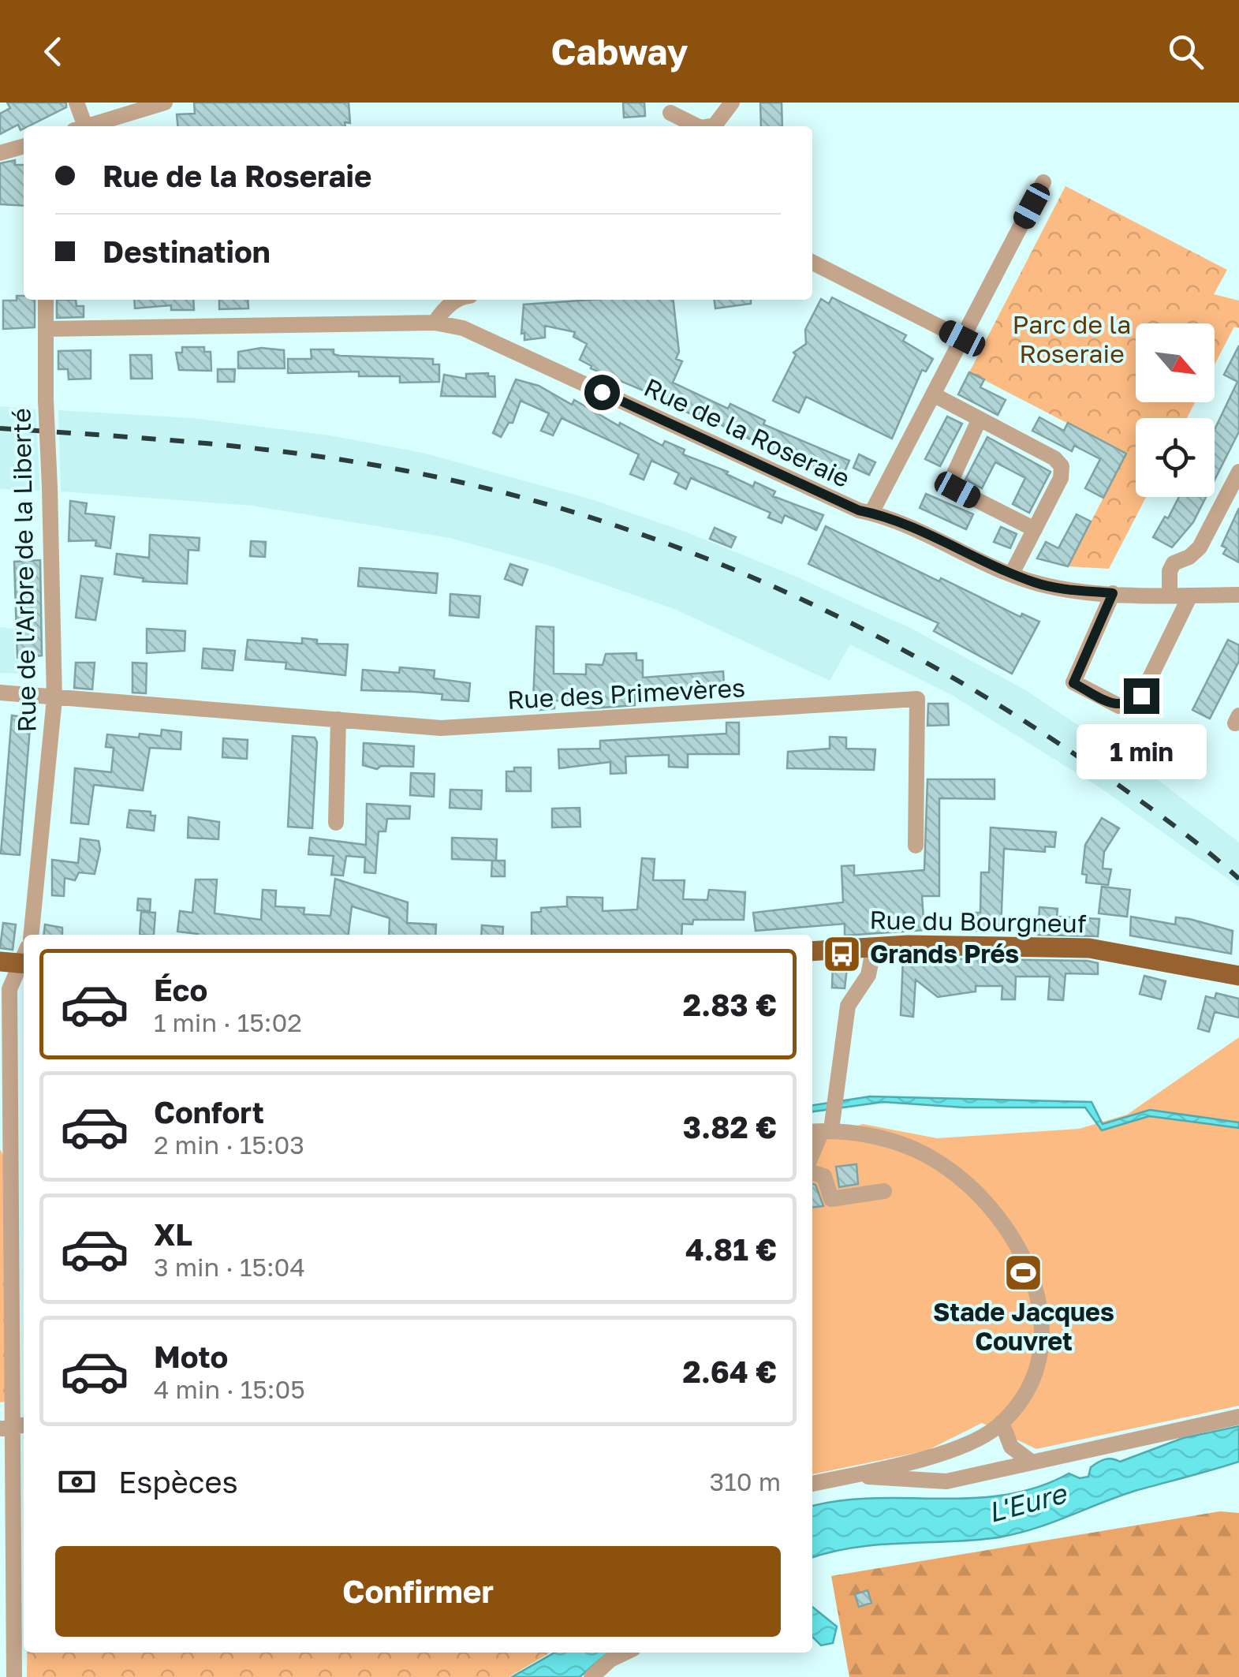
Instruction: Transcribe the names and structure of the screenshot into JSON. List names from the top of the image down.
{
  "streets": {
    "main road": ["Rue du Bourgneuf"],
    "street": ["Rue de la Roseraie", "Rue de l'Arbre de la Liberté", "Rue des Primevères"]
  },
  "crossings": [
    ["Rue de la Roseraie", "Rue de l'Arbre de la Liberté"],
    ["Rue de l'Arbre de la Liberté", "Rue des Primevères"]
  ],
  "water": ["L'Eure"],
  "parks": ["Parc de la Roseraie"],
  "places": {
    "bus stop": ["Grands Prés"],
    "sports": ["Stade Jacques Couvret"]
  },
  "north": "bottom right",
  "page": {
    "header": "Cabway",
    "banner": ["Rue de la Roseraie", "Destination"],
    "bubble": "1 min",
    "list": [
      {
        "name": "Éco",
        "note": "1 min · 15:02",
        "value": "2.83 €"
      },
      {
        "name": "Confort",
        "note": "2 min · 15:03",
        "value": "3.82 €"
      },
      {
        "name": "XL",
        "note": "3 min · 15:04",
        "value": "4.81 €"
      },
      {
        "name": "Moto",
        "note": "4 min · 15:05",
        "value": "2.64 €"
      }
    ],
    "pay": ["Espèces", "310 m"],
    "buttons": "Confirmer"
  }
}
